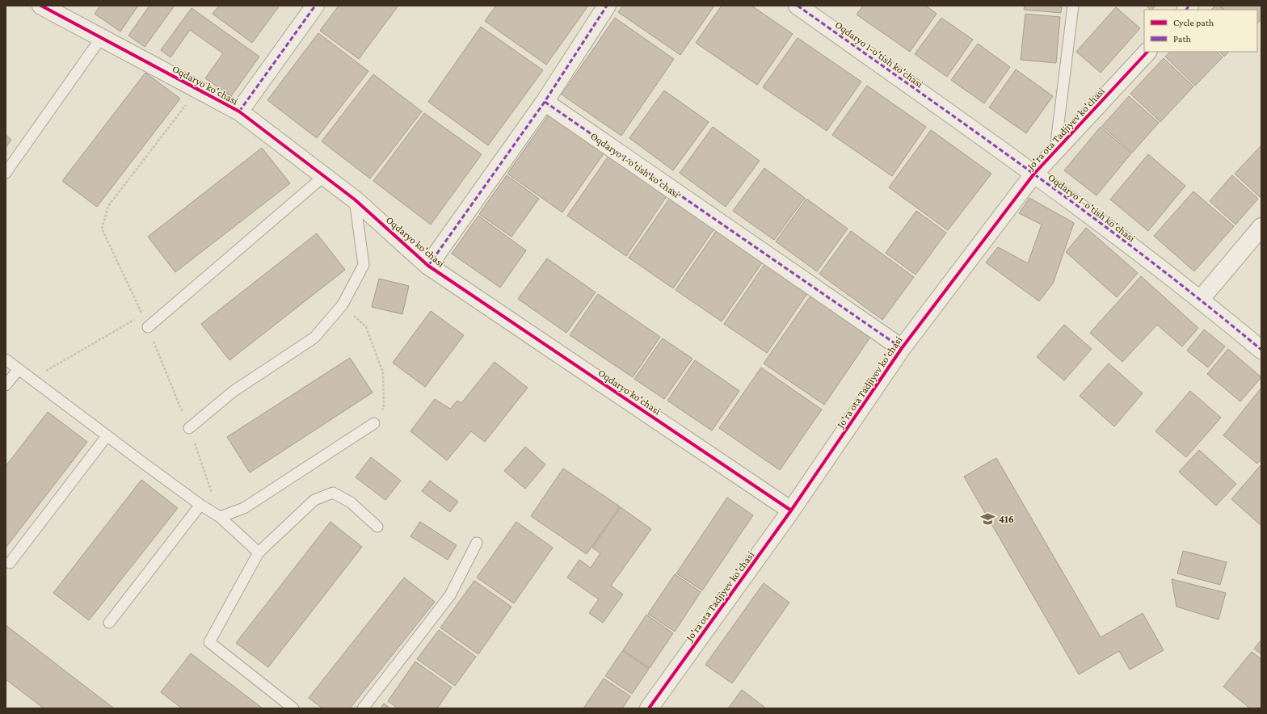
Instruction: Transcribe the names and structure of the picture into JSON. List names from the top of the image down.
{
  "streets": {
    "street": ["Oqdaryo 1-o'tish ko'chasi", "Oqdaryo ko'chasi", "Jo'ra ota Tadjiyev ko'chasi"]
  },
  "crossings": [
    ["Oqdaryo 1-o'tish ko'chasi", "Jo'ra ota Tadjiyev ko'chasi"],
    ["Oqdaryo ko'chasi", "Jo'ra ota Tadjiyev ko'chasi"]
  ],
  "places": {
    "school or university": ["416"]
  },
  "legend": ["Cycle path", "Path"]
}
